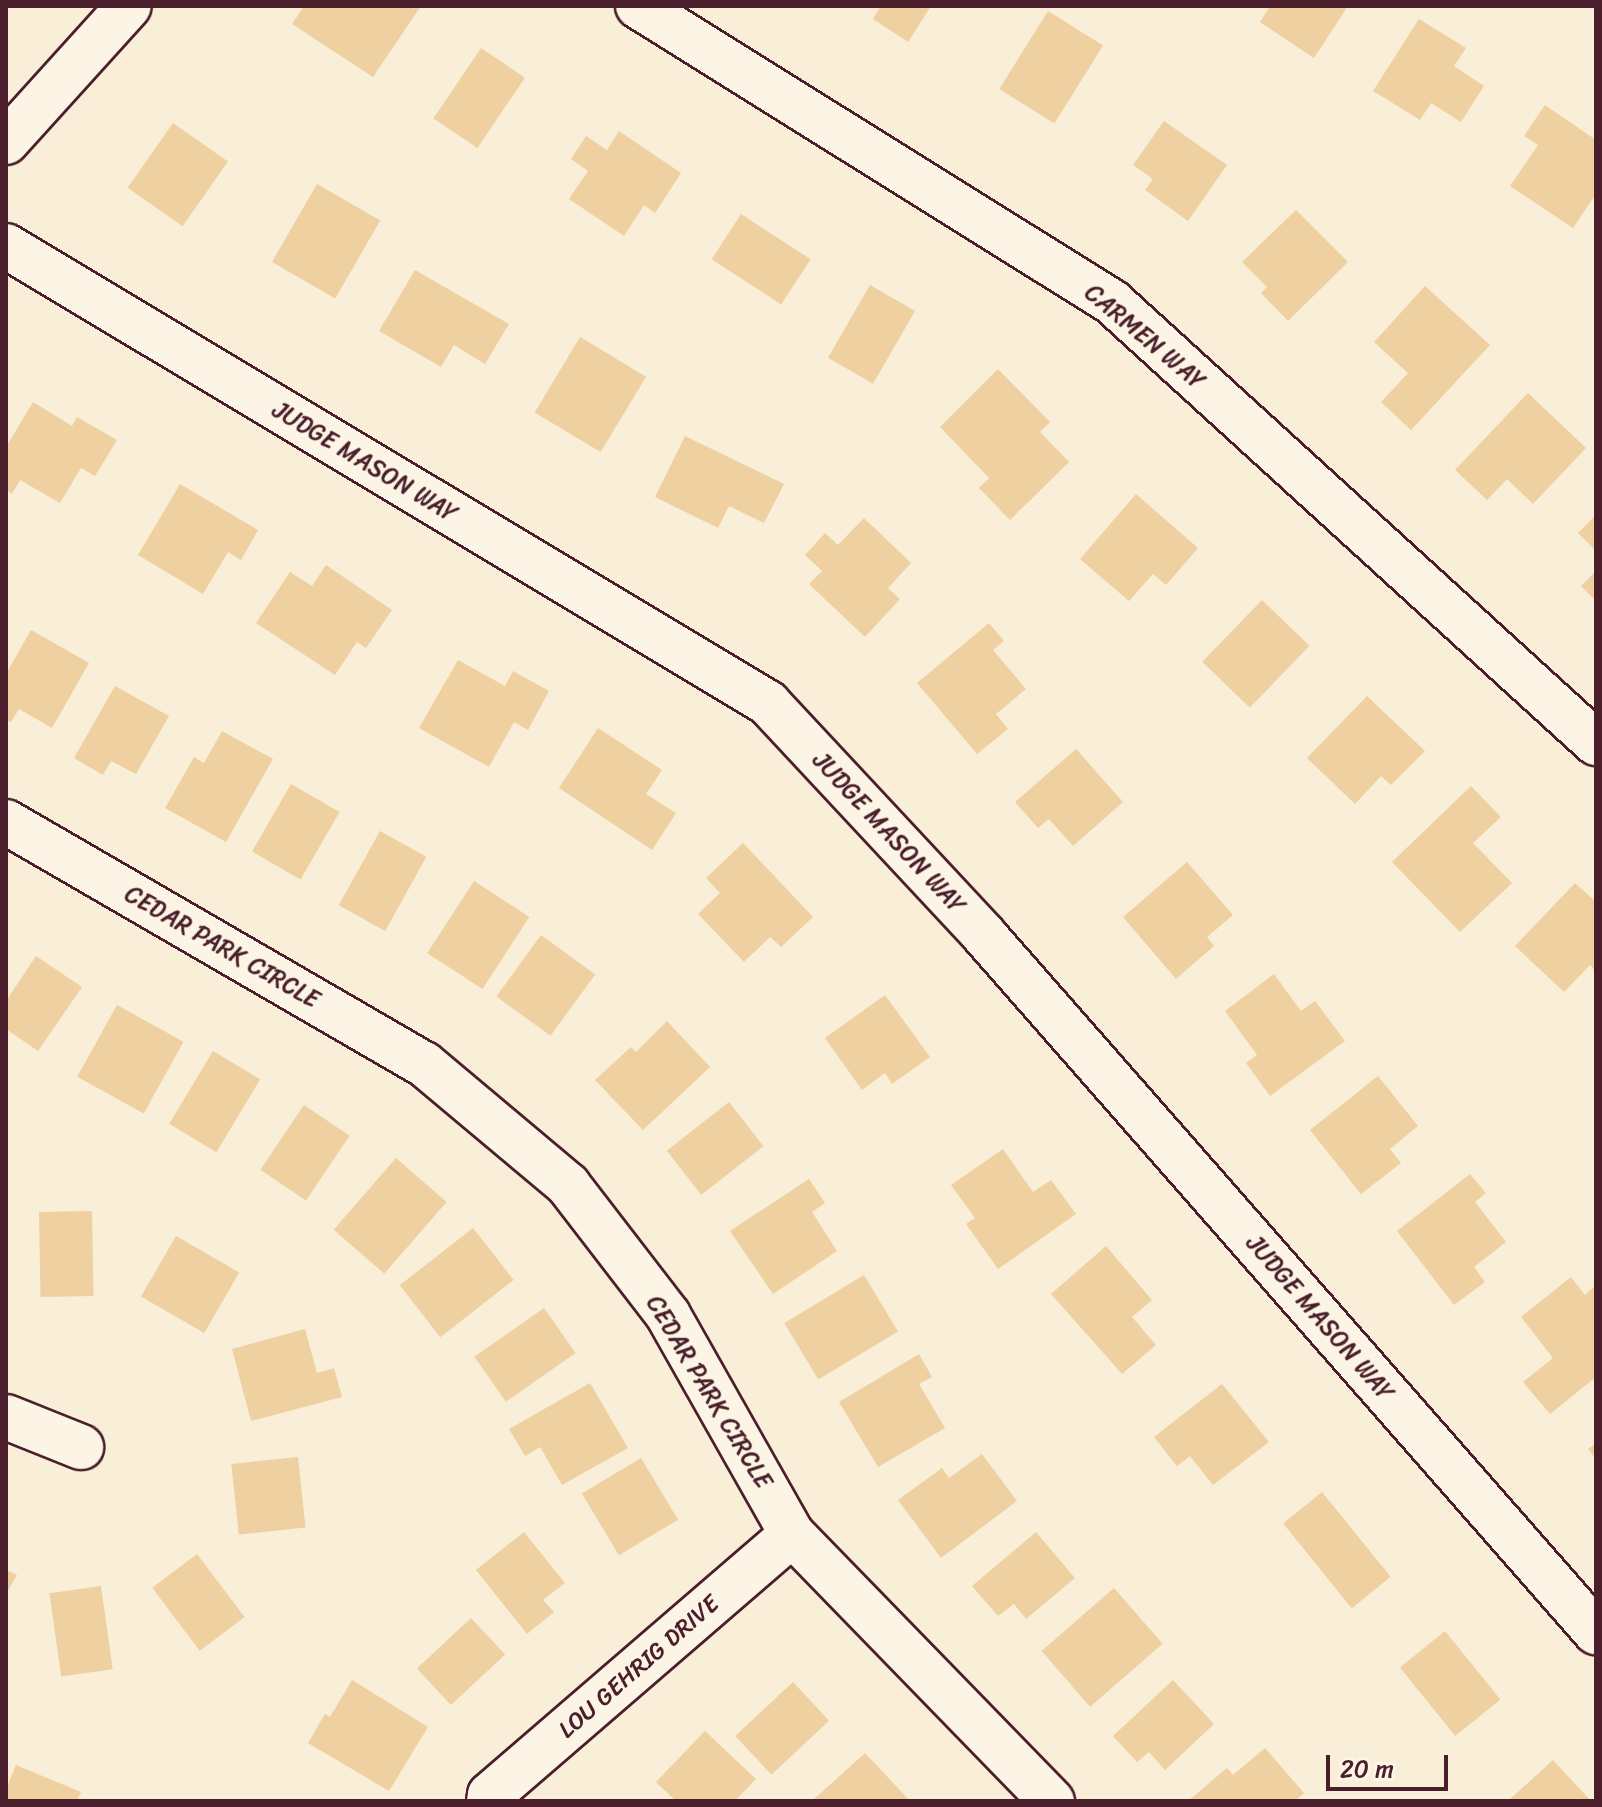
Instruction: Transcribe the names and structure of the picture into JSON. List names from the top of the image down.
{
  "streets": {
    "street": [
      "CARMEN WAY",
      "JUDGE MASON WAY",
      "CEDAR PARK CIRCLE",
      "LOU GEHRIG DRIVE"
    ]
  },
  "crossings": [
    ["CEDAR PARK CIRCLE", "LOU GEHRIG DRIVE"]
  ],
  "scale_bar": "20 m"
}
